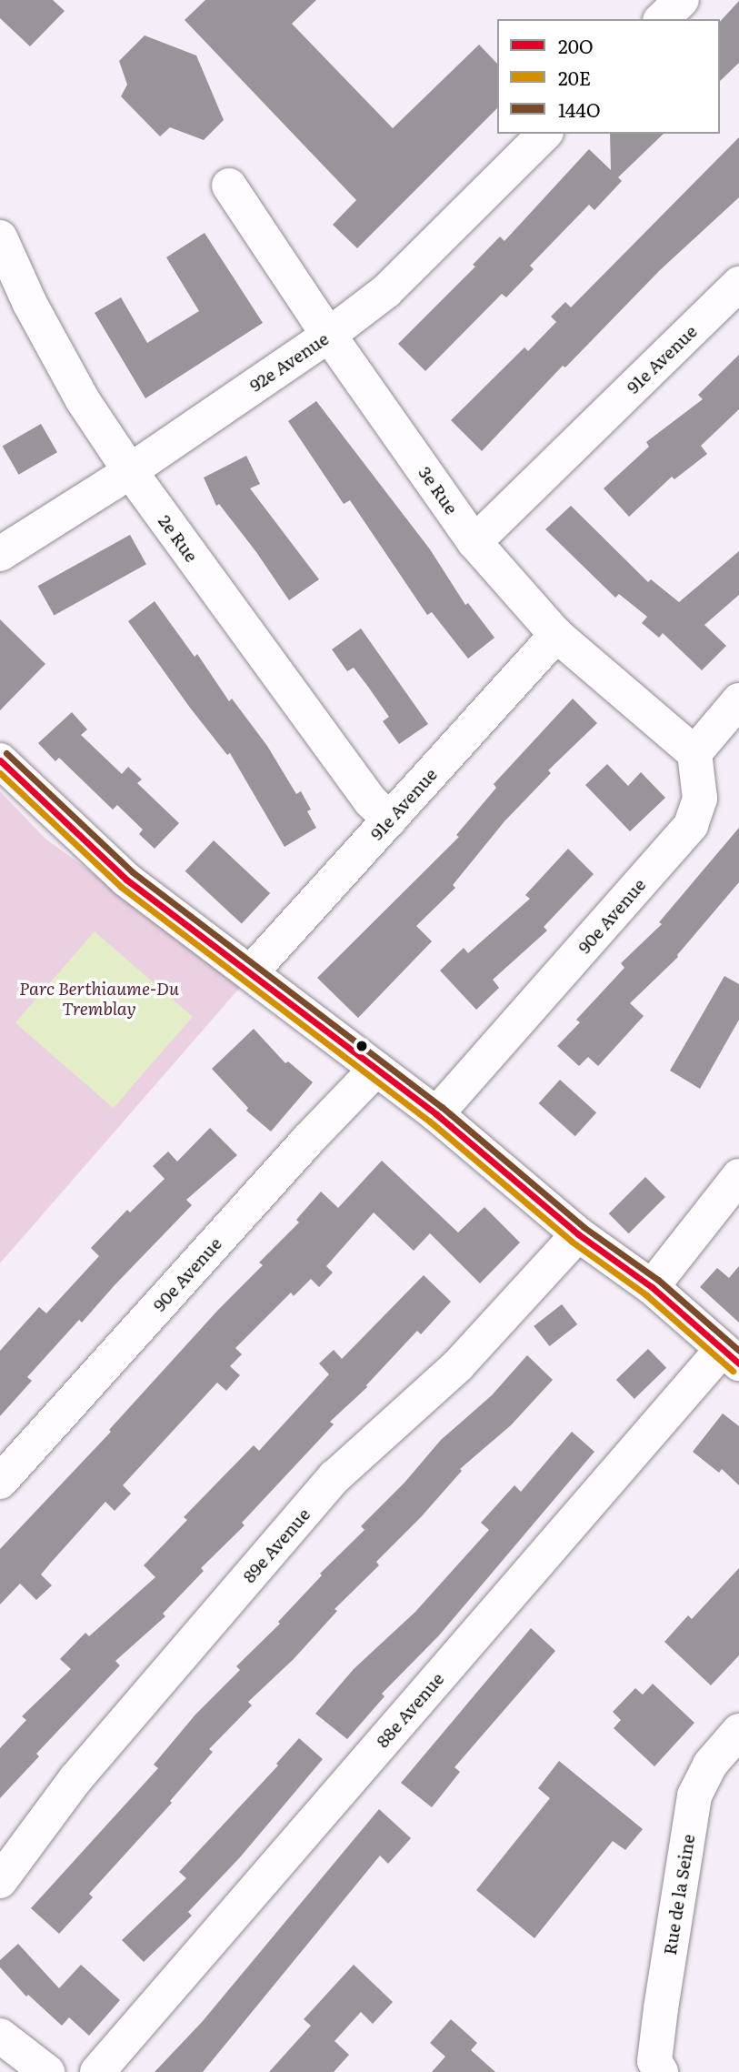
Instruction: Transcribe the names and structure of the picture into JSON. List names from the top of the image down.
{
  "streets": {
    "street": [
      "91e Avenue",
      "92e Avenue",
      "3e Rue",
      "2e Rue",
      "90e Avenue",
      "89e Avenue",
      "88e Avenue",
      "Rue de la Seine"
    ]
  },
  "crossings": [
    ["91e Avenue", "3e Rue"],
    ["91e Avenue", "2e Rue"],
    ["92e Avenue", "3e Rue"],
    ["92e Avenue", "2e Rue"],
    ["3e Rue", "90e Avenue"]
  ],
  "parks": ["Parc Berthiaume-Du Tremblay"],
  "lines": ["transit line 144O", "transit line 20O", "transit line 20E"],
  "legend": ["20O", "20E", "144O"]
}
